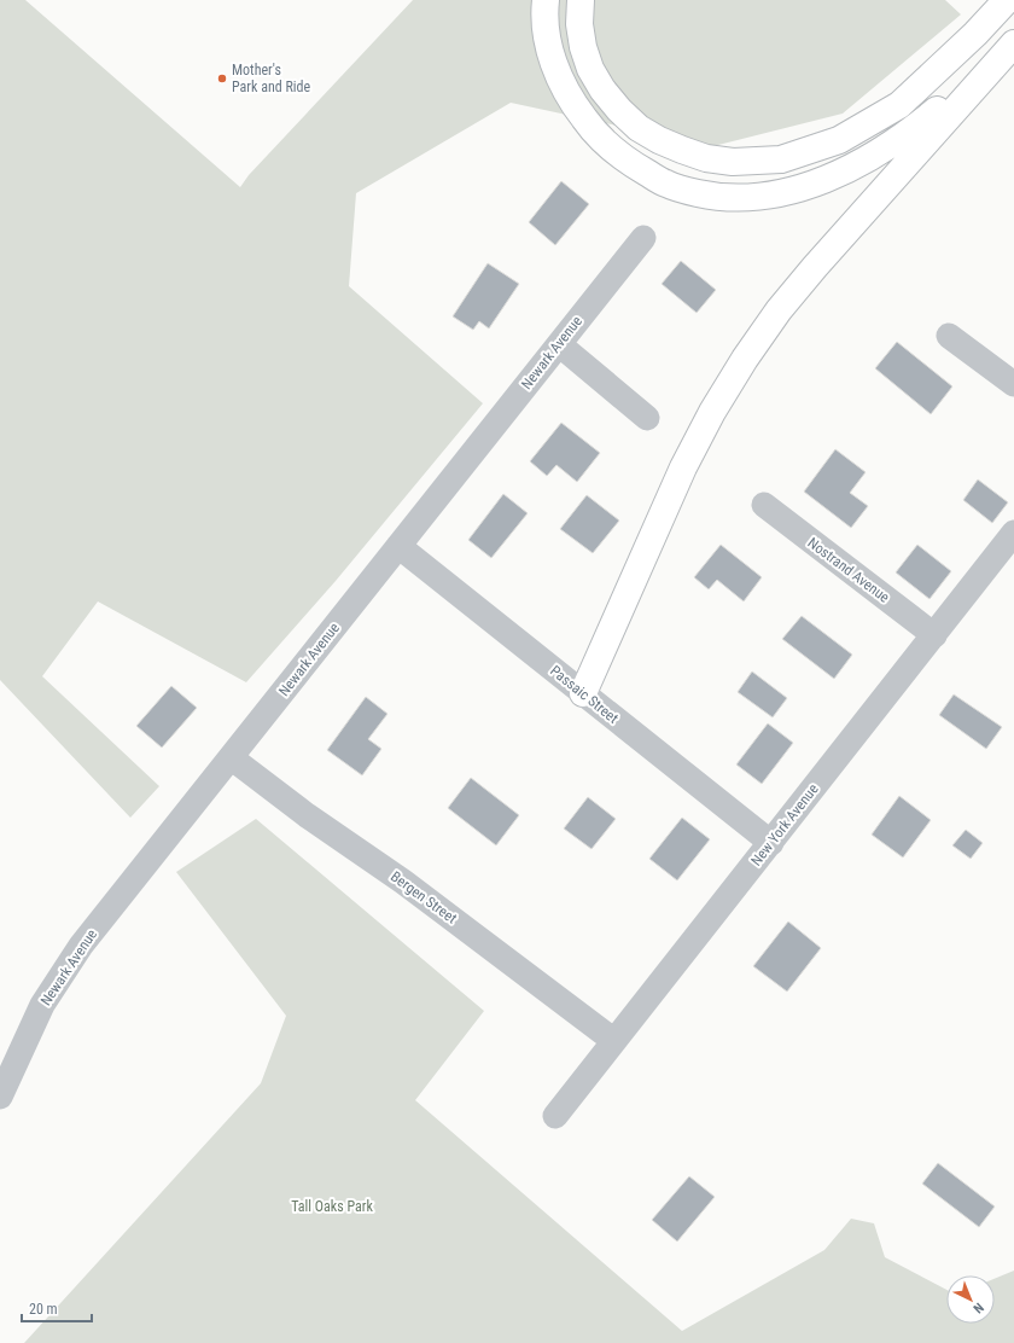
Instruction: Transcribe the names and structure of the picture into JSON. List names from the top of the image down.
{
  "streets": {
    "street": [
      "Newark Avenue",
      "Nostrand Avenue",
      "Passaic Street",
      "New York Avenue",
      "Bergen Street"
    ]
  },
  "crossings": [
    ["Newark Avenue", "Passaic Street"],
    ["Newark Avenue", "Bergen Street"],
    ["Nostrand Avenue", "New York Avenue"],
    ["Passaic Street", "New York Avenue"],
    ["New York Avenue", "Bergen Street"]
  ],
  "parks": ["Tall Oaks Park"],
  "places": ["Mother's Park and Ride"],
  "scale_bar": "20 m",
  "north": "bottom right"
}
